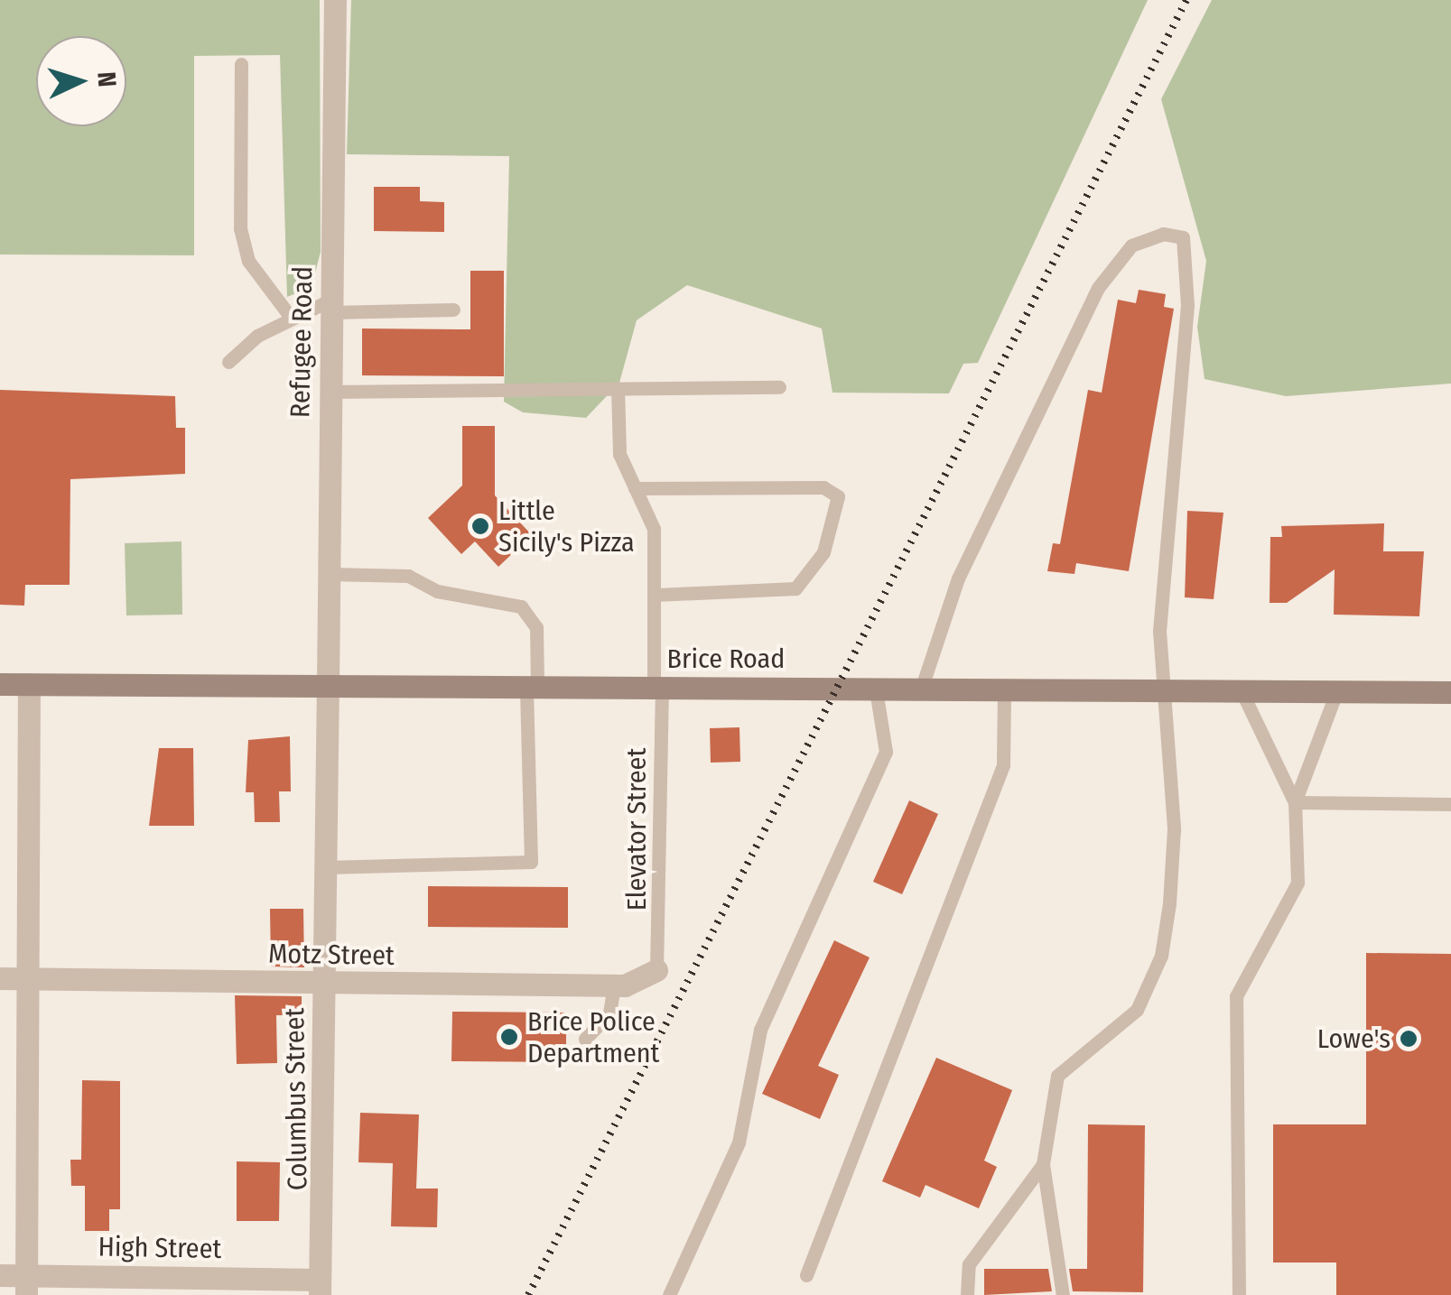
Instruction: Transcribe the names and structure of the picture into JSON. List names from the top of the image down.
{
  "streets": {
    "main road": ["Brice Road"],
    "street": [
      "Refugee Road",
      "Motz Street",
      "Columbus Street",
      "High Street"
    ],
    "lane": ["Elevator Street"]
  },
  "crossings": [
    ["Refugee Road", "Brice Road"],
    ["Refugee Road", "Columbus Street"],
    ["Brice Road", "Elevator Street"],
    ["Brice Road", "Columbus Street"],
    ["Elevator Street", "Motz Street"],
    ["Motz Street", "Columbus Street"],
    ["Columbus Street", "High Street"]
  ],
  "places": ["Little Sicily's Pizza", "Brice Police Department", "Lowe's"],
  "north": "right"
}
